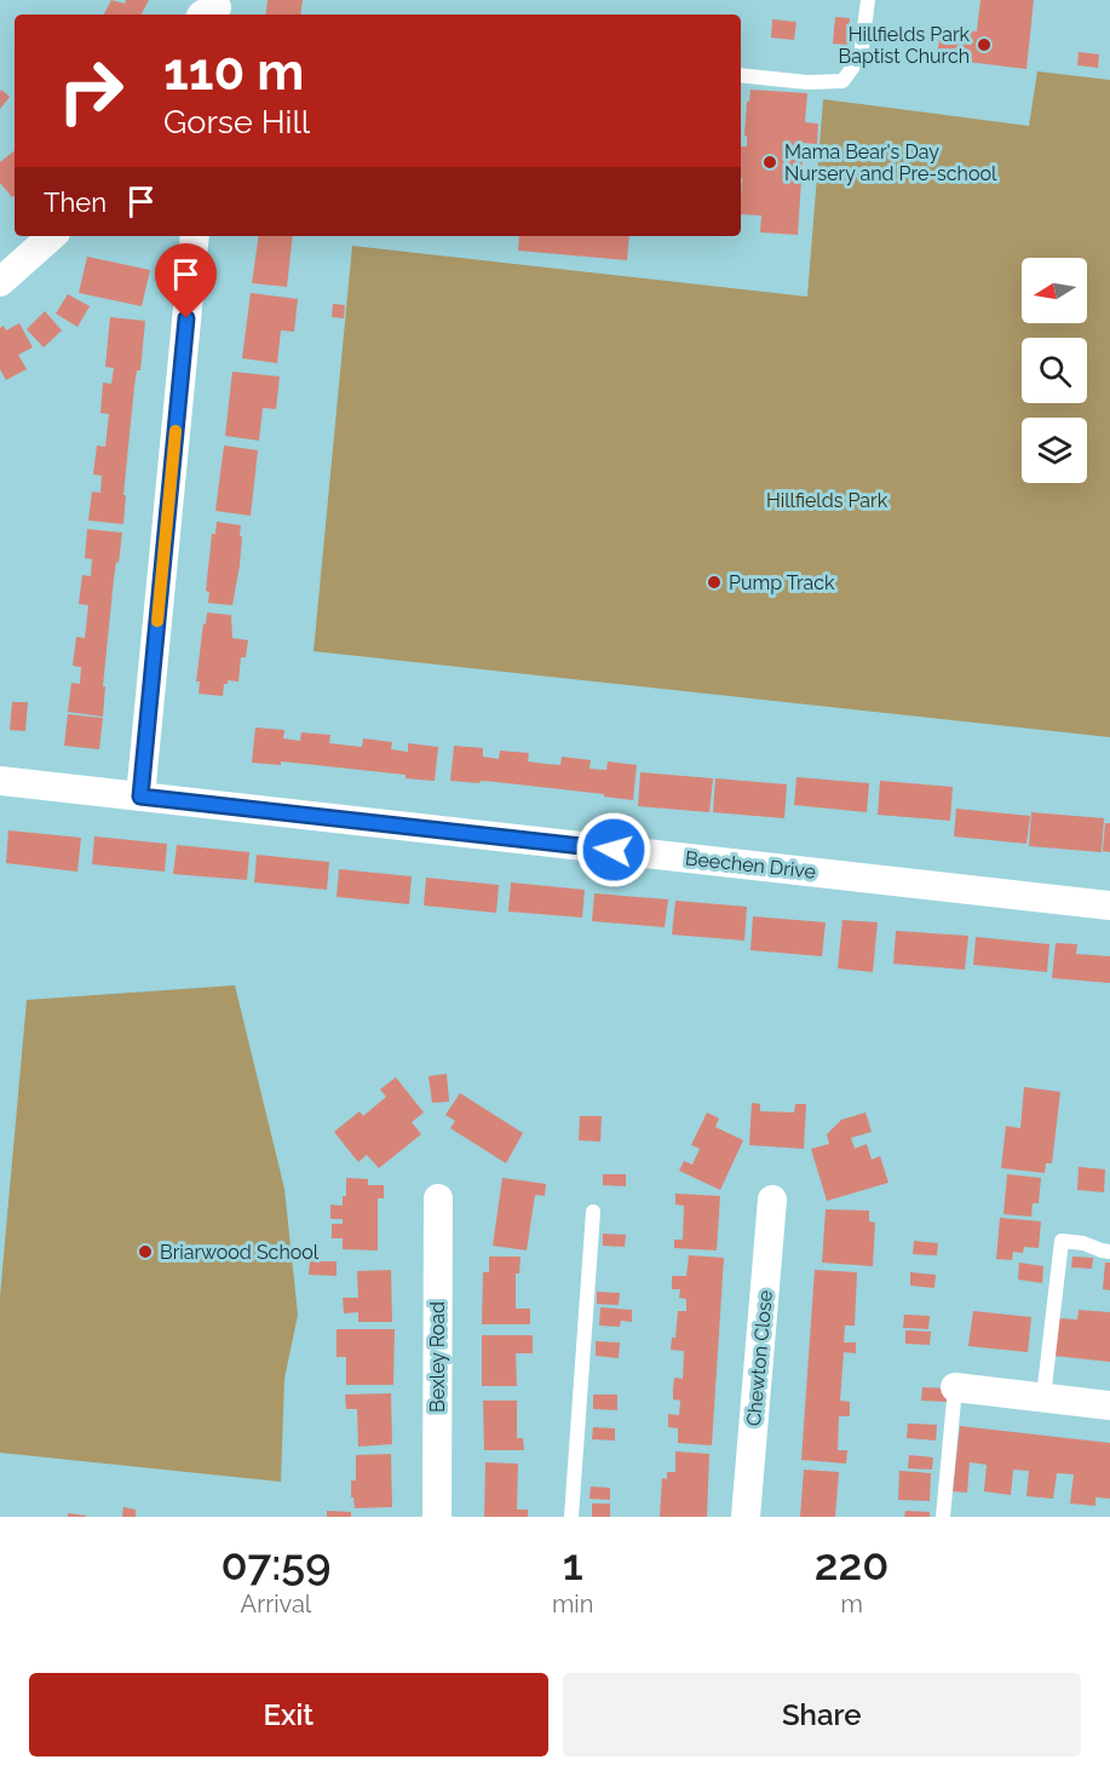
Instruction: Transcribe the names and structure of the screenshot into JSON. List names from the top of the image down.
{
  "streets": {
    "street": ["Beechen Drive", "Bexley Road", "Chewton Close"]
  },
  "parks": ["Hillfields Park"],
  "places": [
    "Hillfields Park Baptist Church",
    "Mama Bear's Day Nursery and Pre-school",
    "Pump Track",
    "Briarwood School"
  ],
  "north": "left",
  "page": {
    "turn": ["110 m", "Gorse Hill"],
    "then": "Then",
    "eta": [
      "07:59",
      "Arrival",
      "1",
      "min",
      "220",
      "m"
    ],
    "buttons": ["Exit", "Share"]
  }
}
